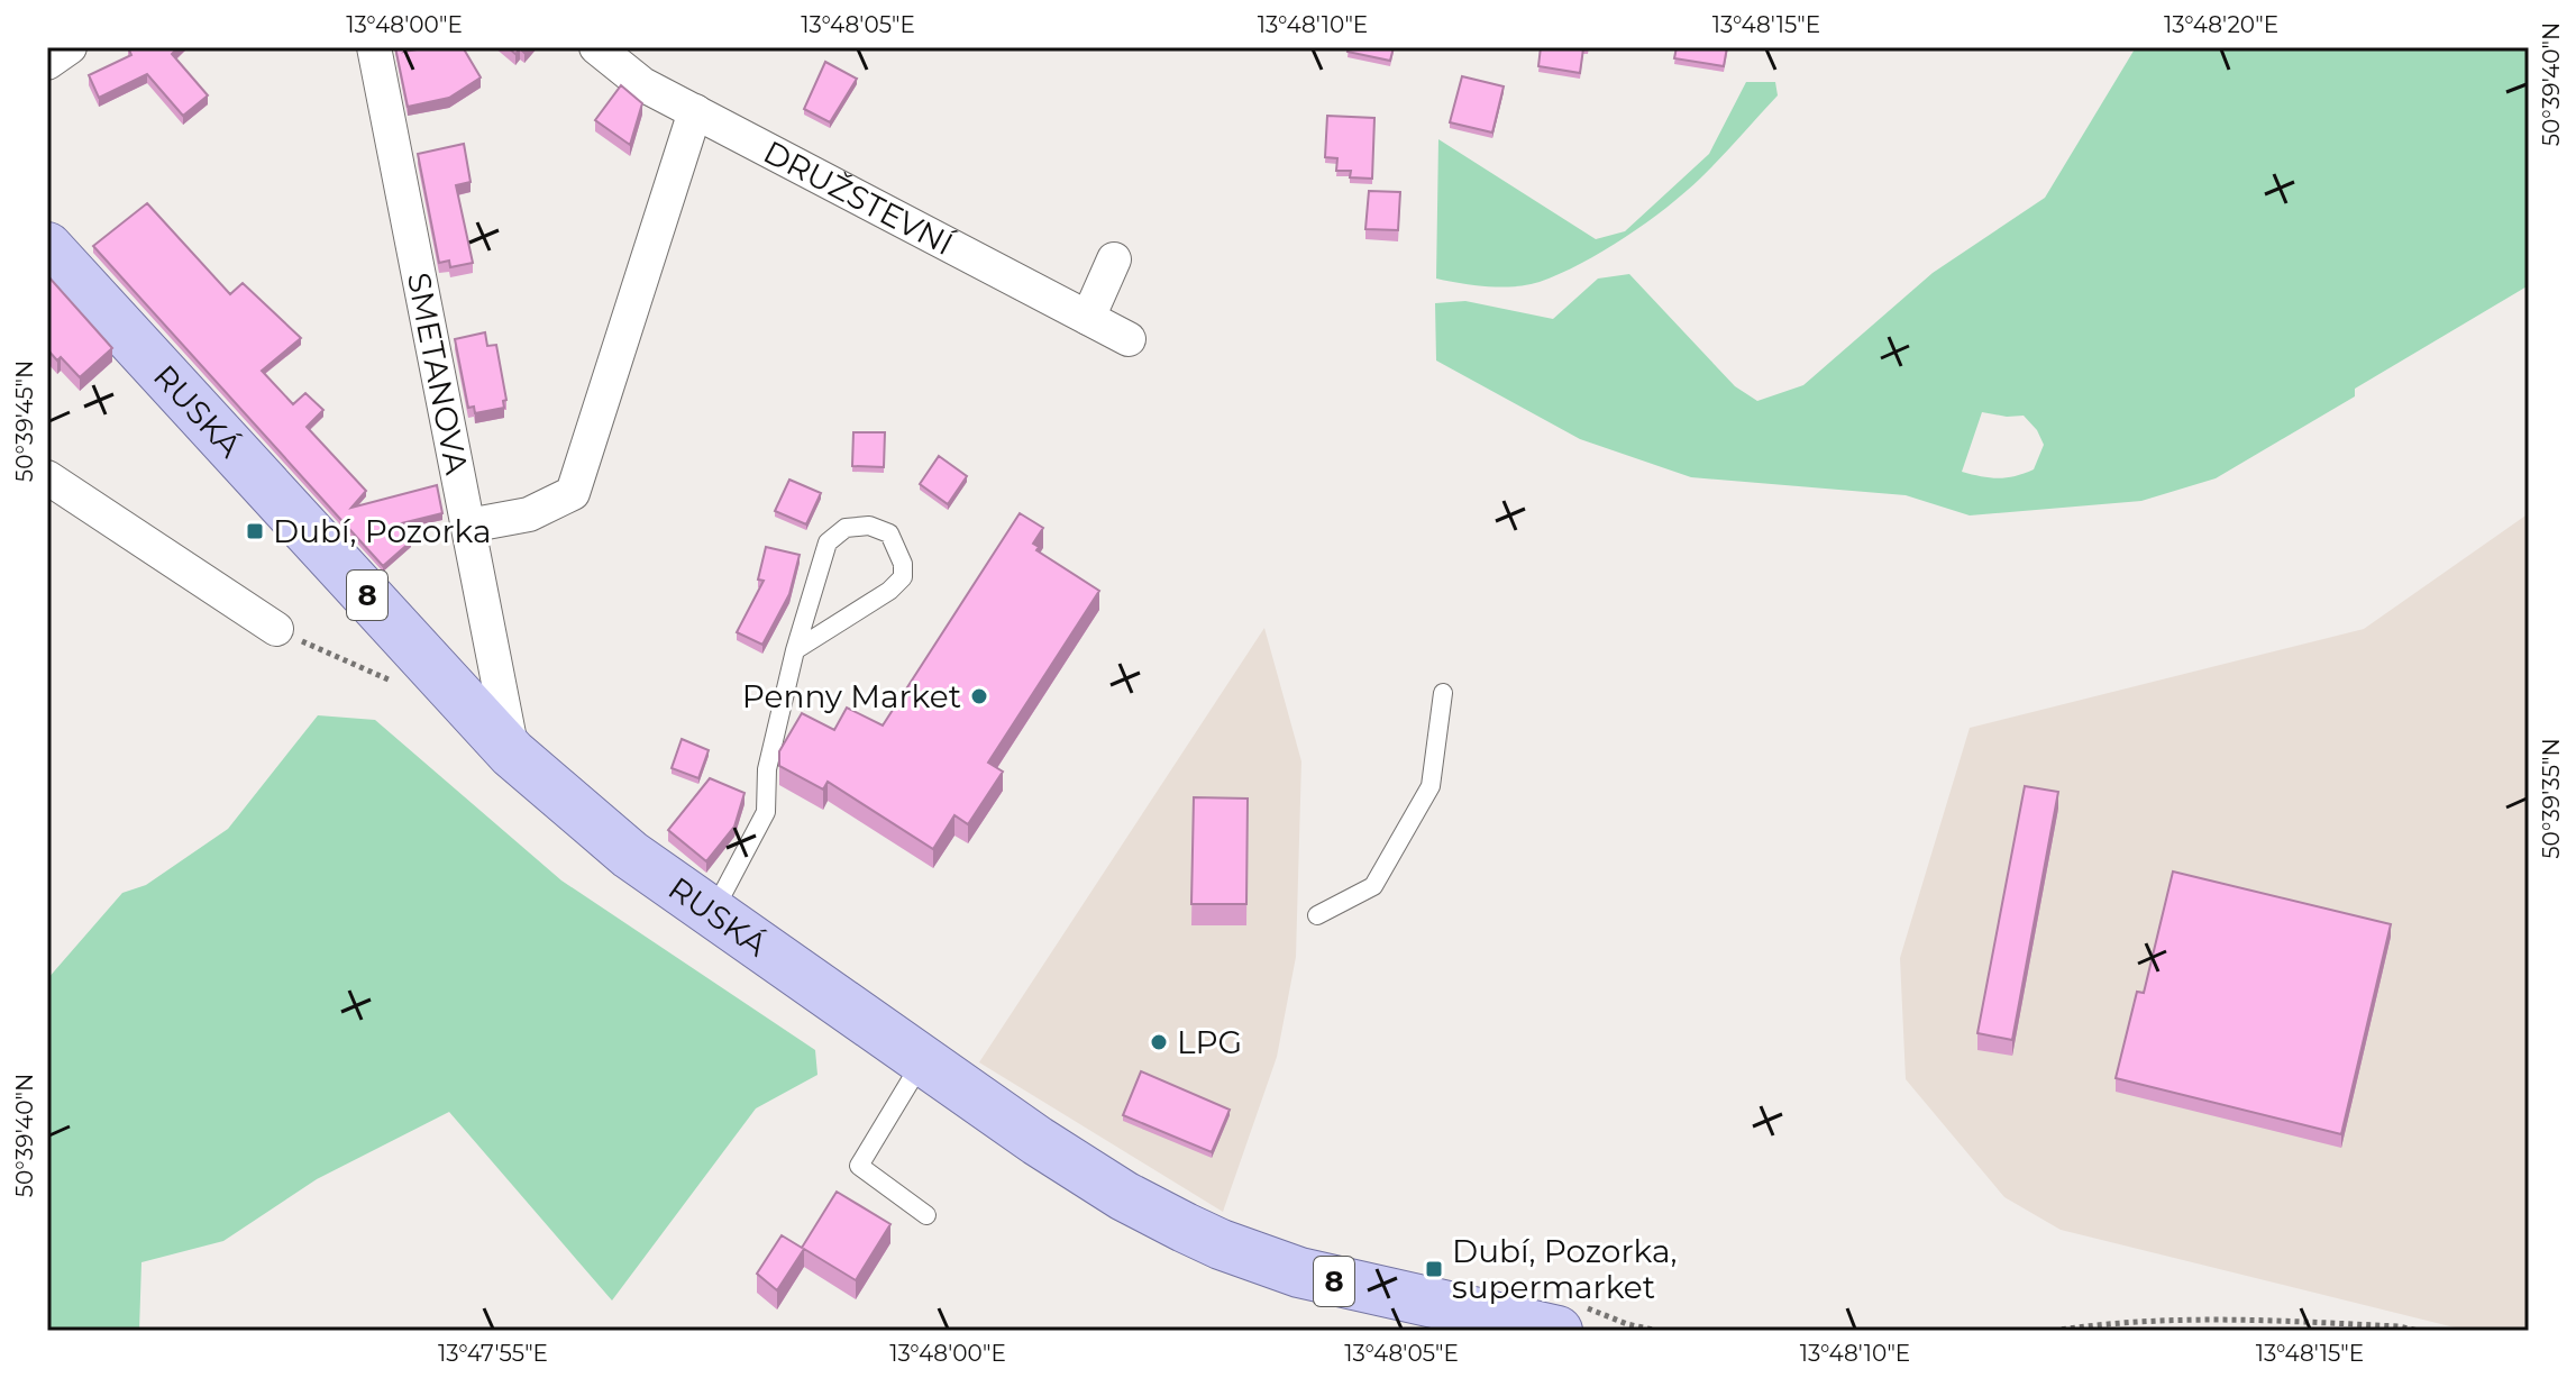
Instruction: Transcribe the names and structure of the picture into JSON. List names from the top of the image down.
{
  "streets": {
    "main road": ["RUSKÁ", "8"],
    "street": ["DRUŽSTEVNÍ", "SMETANOVA"]
  },
  "crossings": [
    ["SMETANOVA", "RUSKÁ"]
  ],
  "places": {
    "transit": ["Dubí, Pozorka", "Dubí, Pozorka, supermarket"],
    "other": ["Penny Market", "LPG"]
  },
  "coordinates": [
    "13°48'00\"E",
    "13°48'05\"E",
    "13°48'10\"E",
    "13°48'15\"E",
    "13°48'20\"E",
    "50°39'40\"N",
    "50°39'45\"N",
    "50°39'35\"N",
    "13°47'55\"E"
  ]
}
